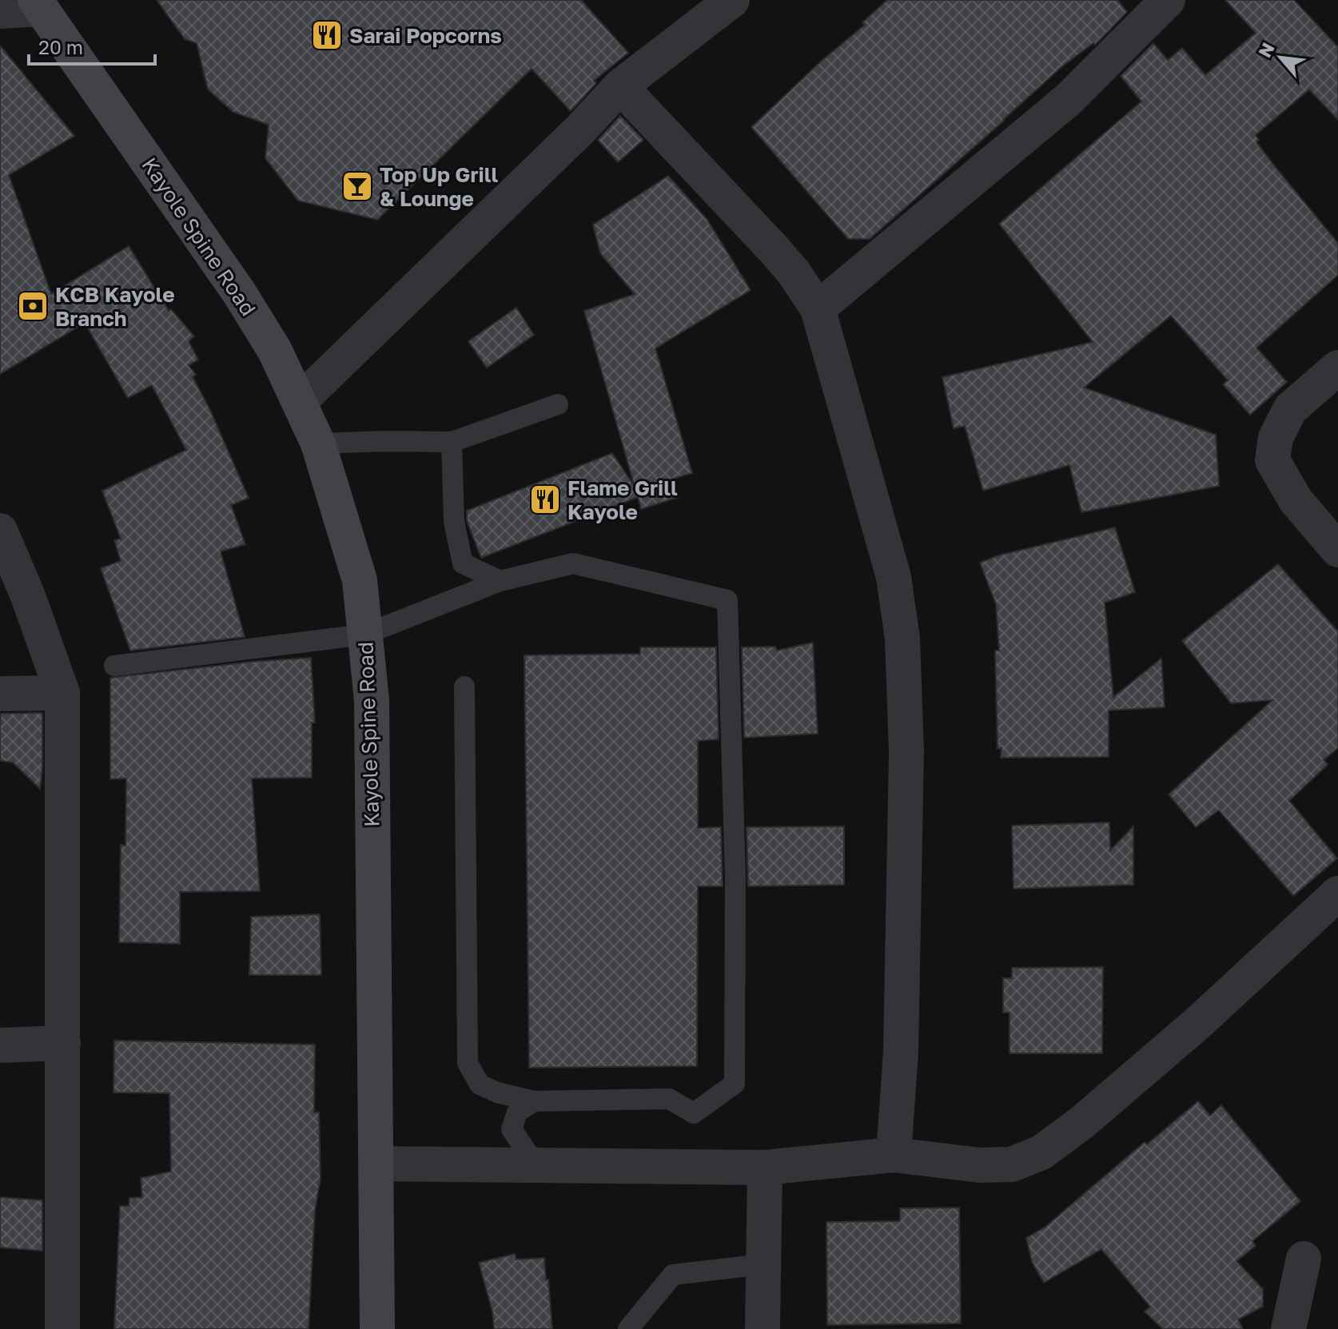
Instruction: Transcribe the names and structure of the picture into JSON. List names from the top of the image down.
{
  "streets": {
    "main road": ["Kayole Spine Road"]
  },
  "places": {
    "restaurant": ["Sarai Popcorns", "Flame Grill Kayole"],
    "bar": ["Top Up Grill & Lounge"],
    "bank": ["KCB Kayole Branch"]
  },
  "scale_bar": "20 m",
  "north": "top left"
}
